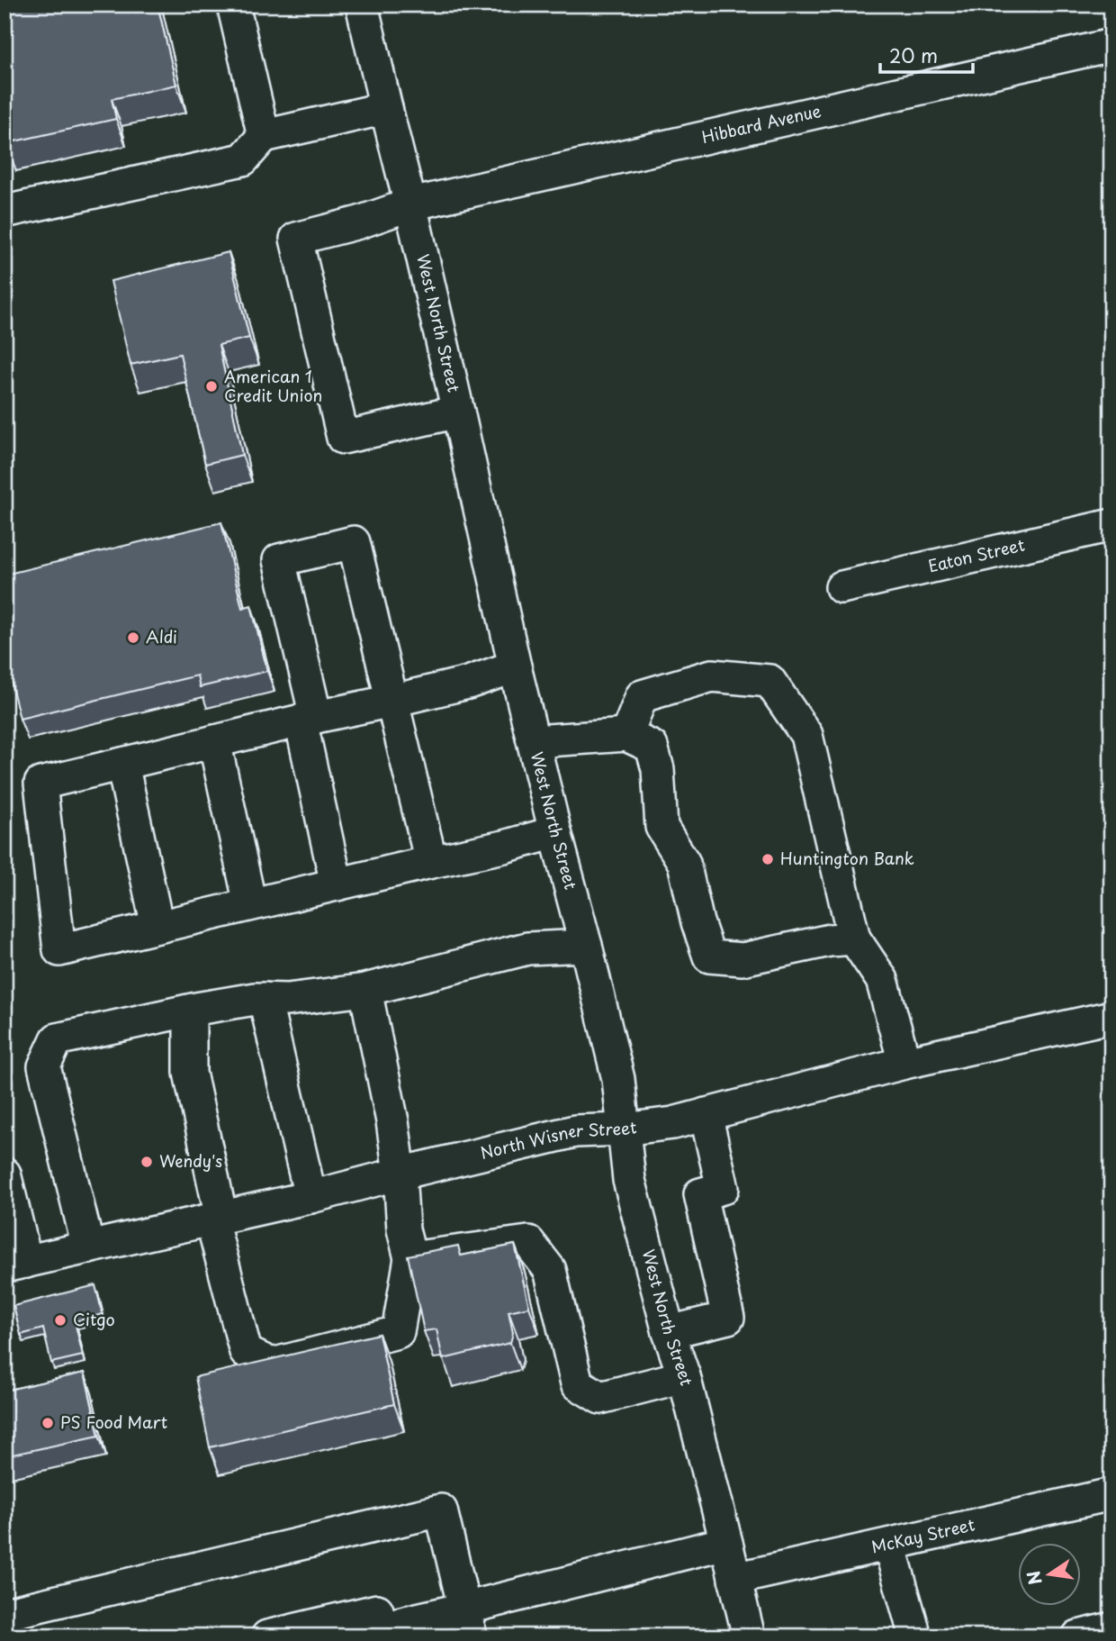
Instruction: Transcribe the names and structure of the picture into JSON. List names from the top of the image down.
{
  "streets": {
    "street": [
      "Hibbard Avenue",
      "West North Street",
      "Eaton Street",
      "North Wisner Street",
      "McKay Street"
    ]
  },
  "crossings": [
    ["Hibbard Avenue", "West North Street"],
    ["West North Street", "North Wisner Street"],
    ["West North Street", "McKay Street"]
  ],
  "places": [
    "American 1 Credit Union",
    "Aldi",
    "Huntington Bank",
    "Wendy's",
    "Citgo",
    "PS Food Mart"
  ],
  "scale_bar": "20 m",
  "north": "left"
}
